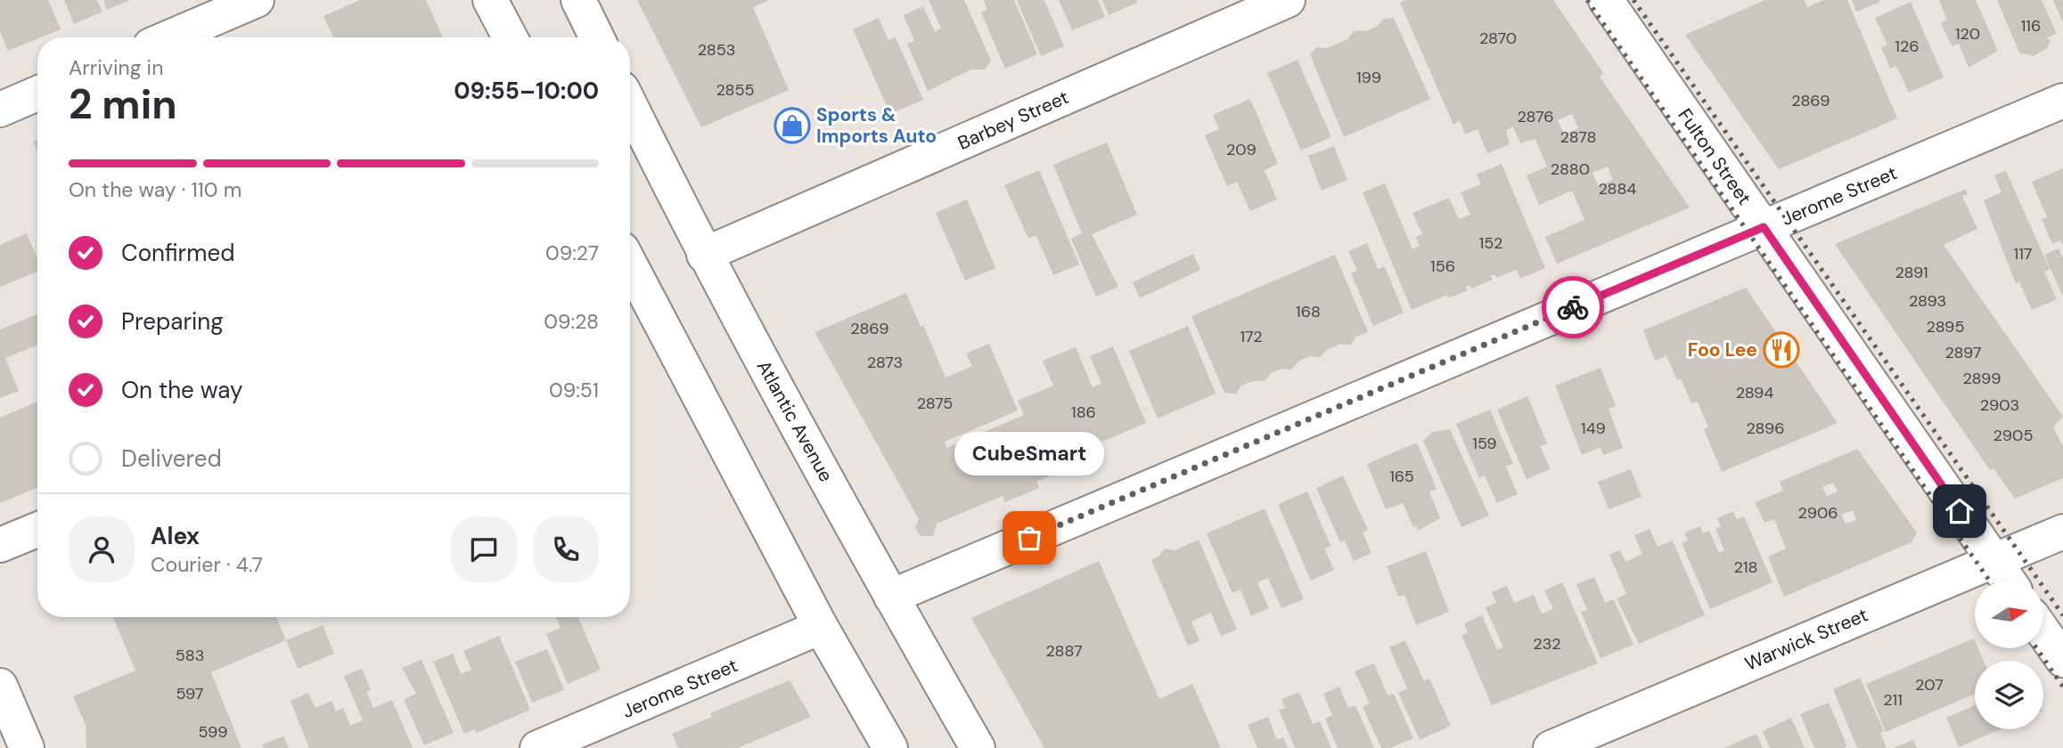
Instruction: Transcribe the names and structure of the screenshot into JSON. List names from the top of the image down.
{
  "streets": {
    "street": [
      "Barbey Street",
      "Fulton Street",
      "Jerome Street",
      "Atlantic Avenue",
      "Warwick Street"
    ]
  },
  "crossings": [
    ["Barbey Street", "Atlantic Avenue"],
    ["Fulton Street", "Jerome Street"],
    ["Fulton Street", "Warwick Street"],
    ["Jerome Street", "Atlantic Avenue"]
  ],
  "places": {
    "shop": ["Sports & Imports Auto"],
    "restaurant": ["Foo Lee"],
    "other": ["CubeSmart"]
  },
  "house_numbers": [
    "116",
    "120",
    "2870",
    "126",
    "2853",
    "199",
    "2855",
    "2869",
    "2876",
    "2878",
    "209",
    "2880",
    "2884",
    "152",
    "117",
    "156",
    "2891",
    "2893",
    "168",
    "2895",
    "2869",
    "172",
    "2897",
    "2873",
    "2899",
    "2894",
    "2875",
    "2903",
    "186",
    "149",
    "2896",
    "2905",
    "159",
    "165",
    "2906",
    "218",
    "232",
    "2887",
    "583",
    "207",
    "597",
    "211",
    "599"
  ],
  "north": "right",
  "page": {
    "heading": ["2 min", "Arriving in", "09:55–10:00"],
    "panel": ["Alex", "Courier · 4.7"],
    "bar": "On the way · 110 m",
    "list": [
      ["Confirmed", "09:27"],
      ["Preparing", "09:28"],
      ["On the way", "09:51"],
      "Delivered"
    ],
    "bubble": "CubeSmart"
  }
}
